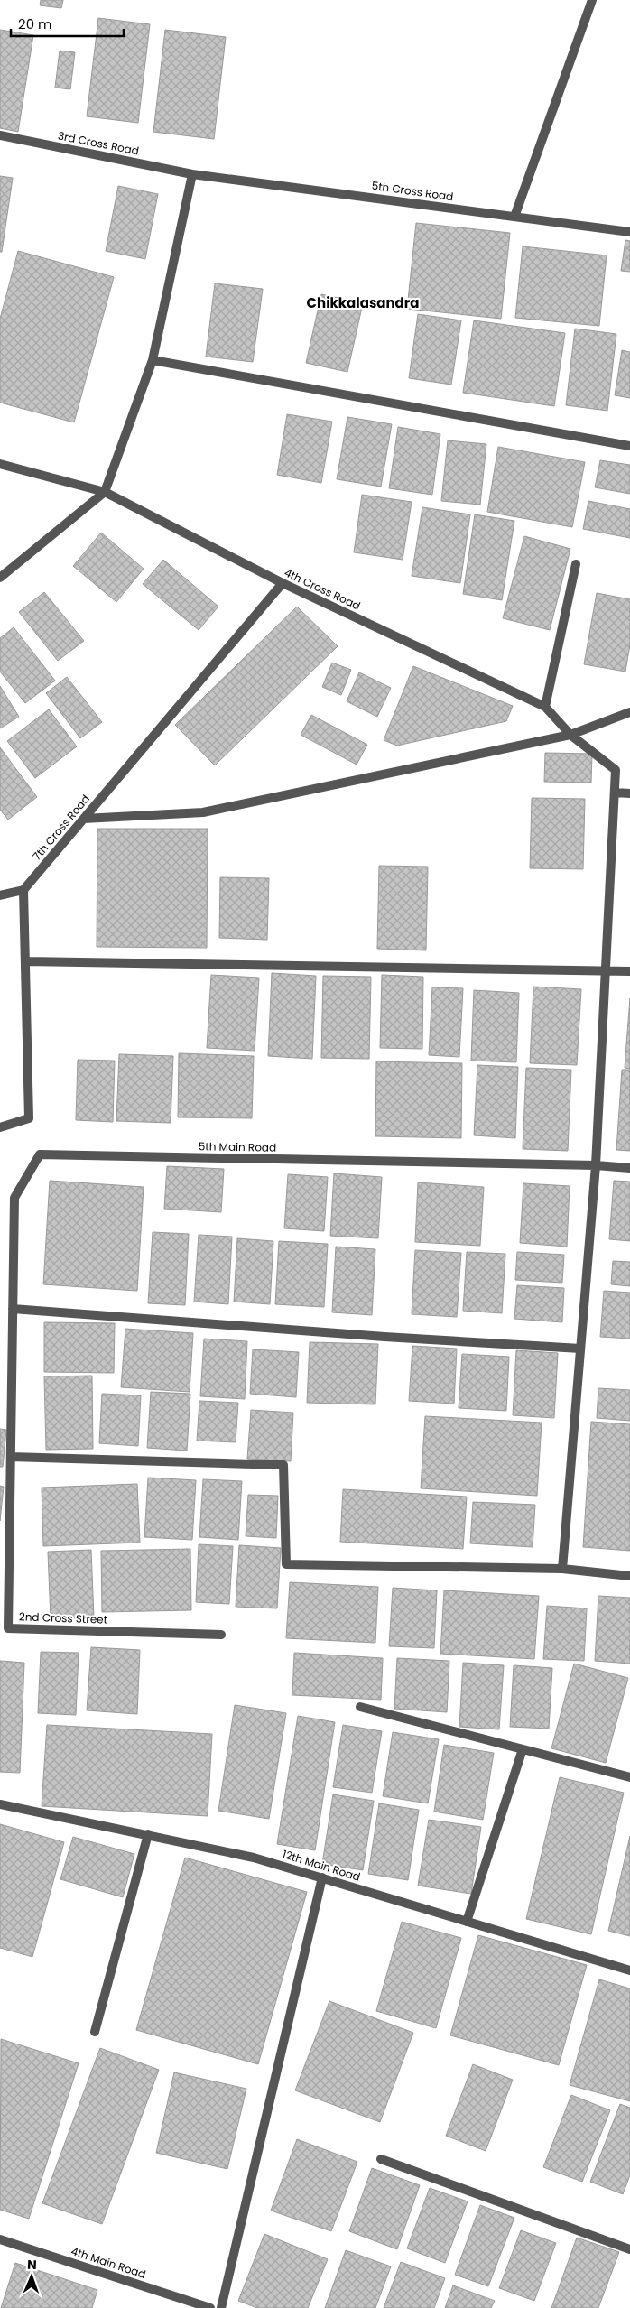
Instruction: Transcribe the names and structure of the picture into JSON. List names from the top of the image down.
{
  "streets": {
    "street": [
      "3rd Cross Road",
      "5th Cross Road",
      "4th Cross Road",
      "7th Cross Road",
      "5th Main Road",
      "2nd Cross Street",
      "12th Main Road",
      "4th Main Road"
    ]
  },
  "crossings": [
    ["3rd Cross Road", "5th Cross Road"],
    ["4th Cross Road", "7th Cross Road"],
    ["5th Main Road", "2nd Cross Street"]
  ],
  "districts": ["Chikkalasandra"],
  "scale_bar": "20 m",
  "north": "top"
}
